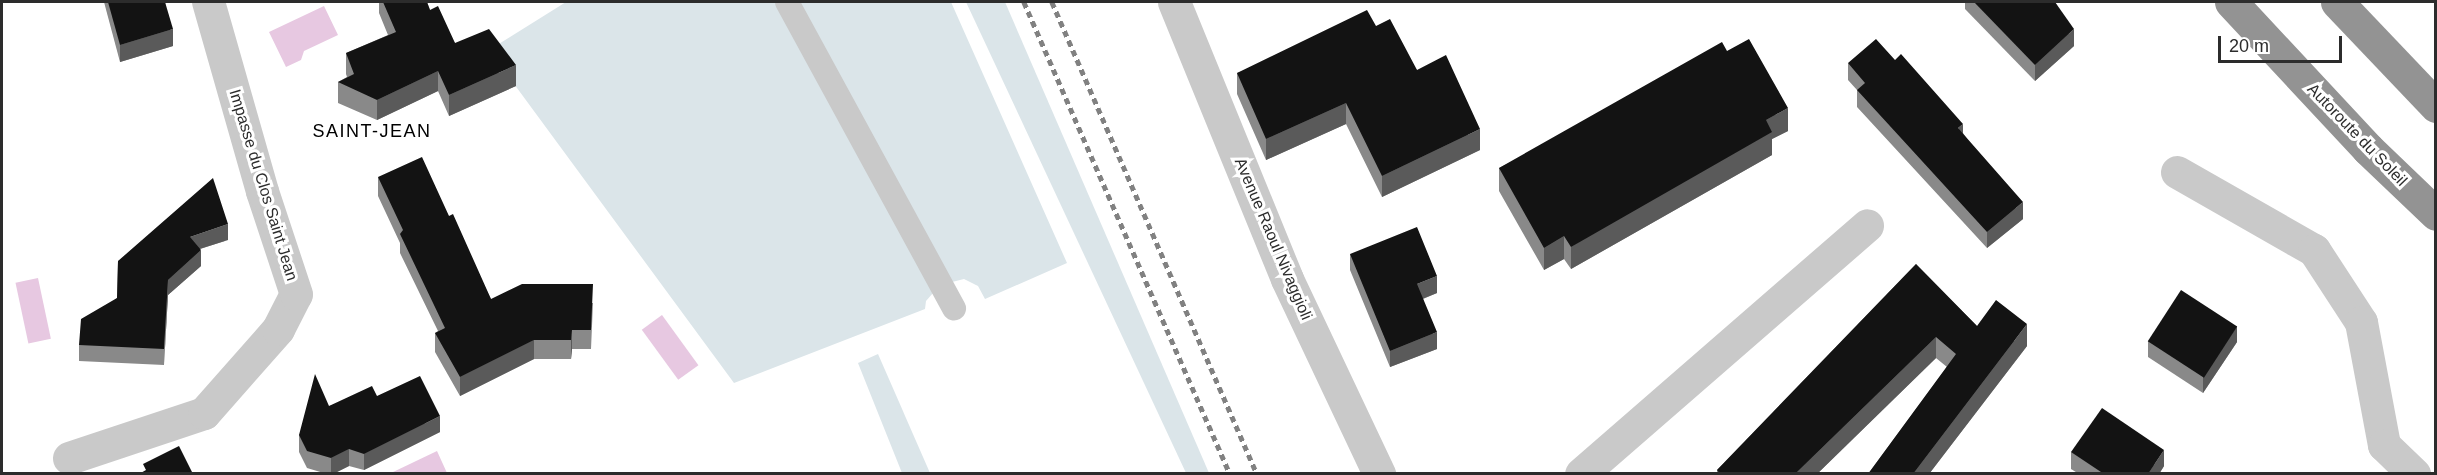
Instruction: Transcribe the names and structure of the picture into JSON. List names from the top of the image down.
{
  "streets": {
    "highway": ["Autoroute du Soleil"],
    "street": ["Impasse du Clos Saint Jean", "Avenue Raoul Nivaggioli"]
  },
  "districts": ["SAINT-JEAN"],
  "scale_bar": "20 m"
}
